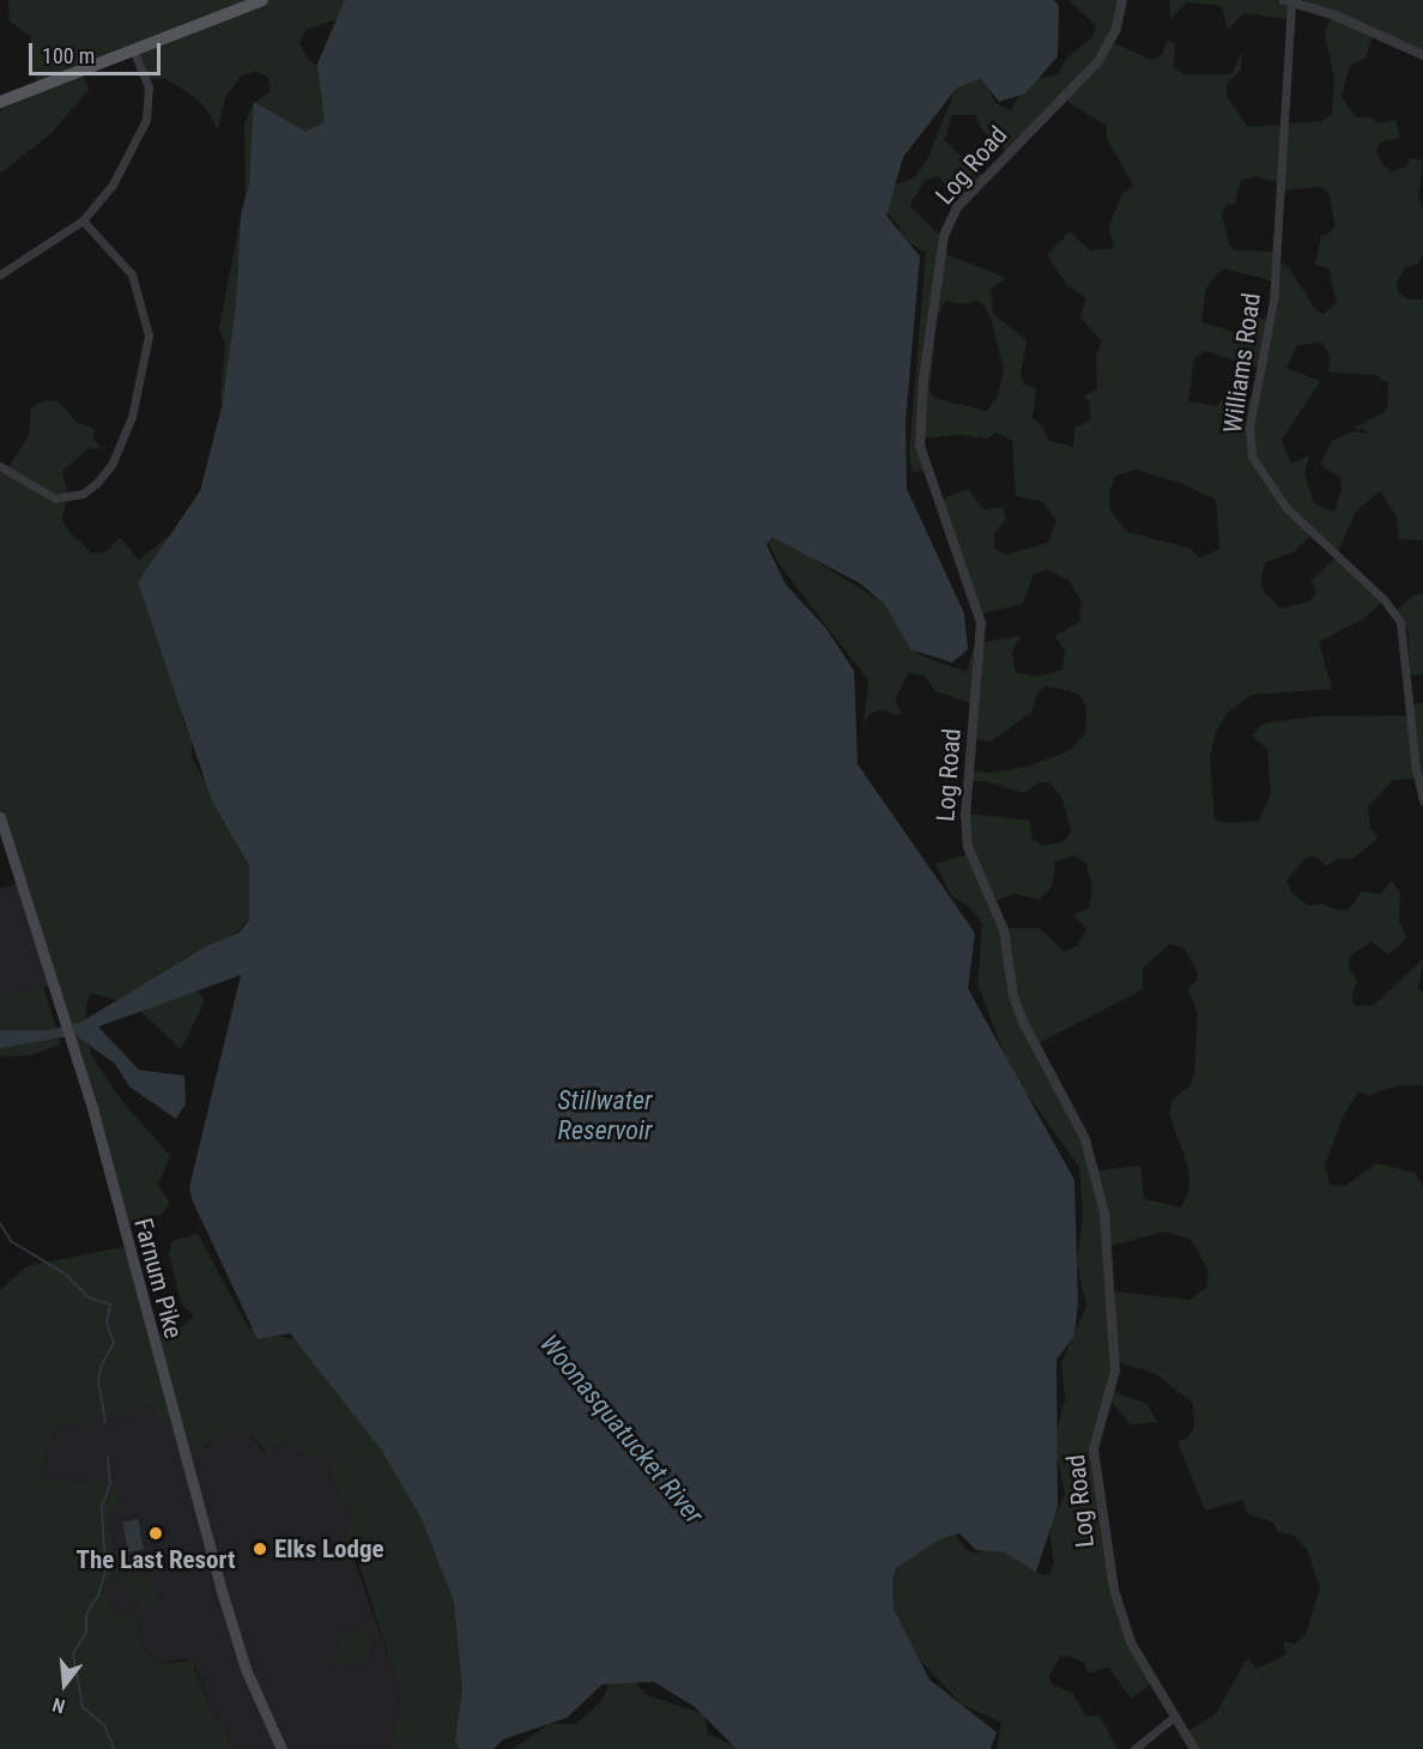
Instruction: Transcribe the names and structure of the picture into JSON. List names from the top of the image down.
{
  "streets": {
    "main road": ["Farnum Pike"],
    "street": ["Log Road", "Williams Road"]
  },
  "water": ["Stillwater Reservoir", "Woonasquatucket River"],
  "places": ["The Last Resort", "Elks Lodge"],
  "scale_bar": "100 m",
  "north": "bottom"
}
